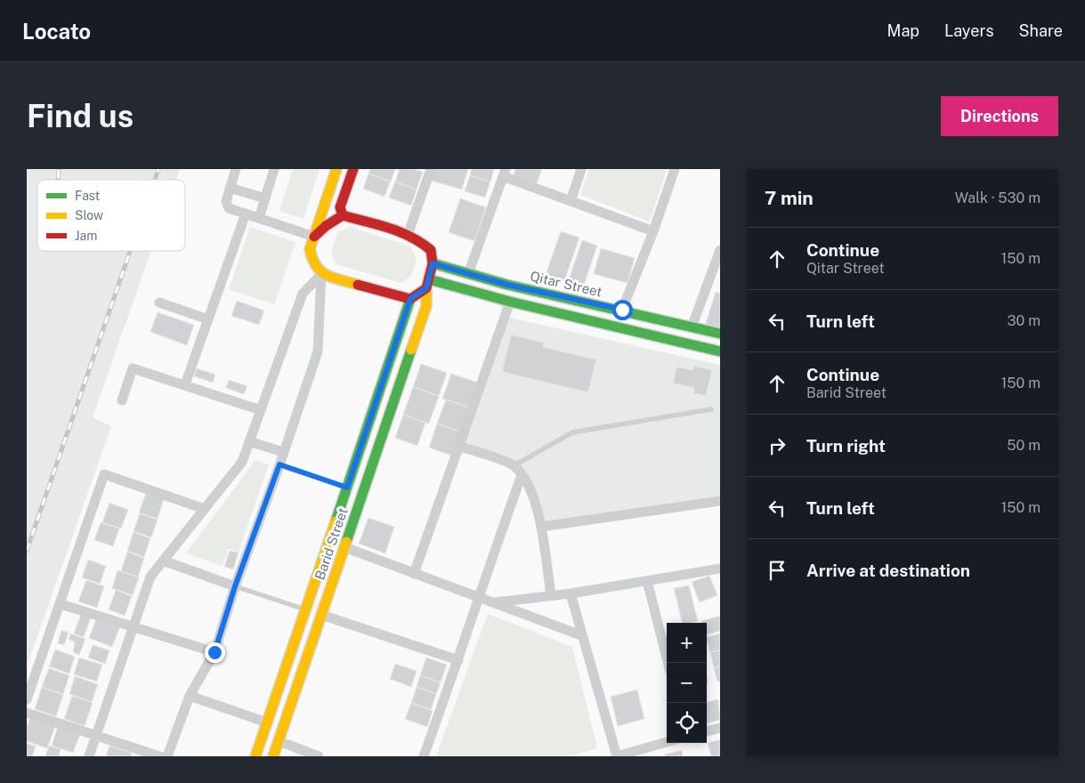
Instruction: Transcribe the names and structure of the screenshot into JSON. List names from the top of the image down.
{
  "streets": {
    "main road": ["Qitar Street", "Barid Street"]
  },
  "crossings": [
    ["Qitar Street", "Barid Street"]
  ],
  "legend": ["Fast", "Slow", "Jam"],
  "page": {
    "header": "Locato",
    "nav": ["Map", "Layers", "Share"],
    "buttons": "Directions",
    "title": "Find us",
    "heading": ["7 min", "Walk · 530 m"],
    "list": [
      ["Continue", "Qitar Street", "150 m"],
      ["Turn left", "30 m"],
      ["Continue", "Barid Street", "150 m"],
      ["Turn right", "50 m"],
      ["Turn left", "150 m"],
      "Arrive at destination"
    ],
    "map_buttons": ["+", "−"]
  }
}
